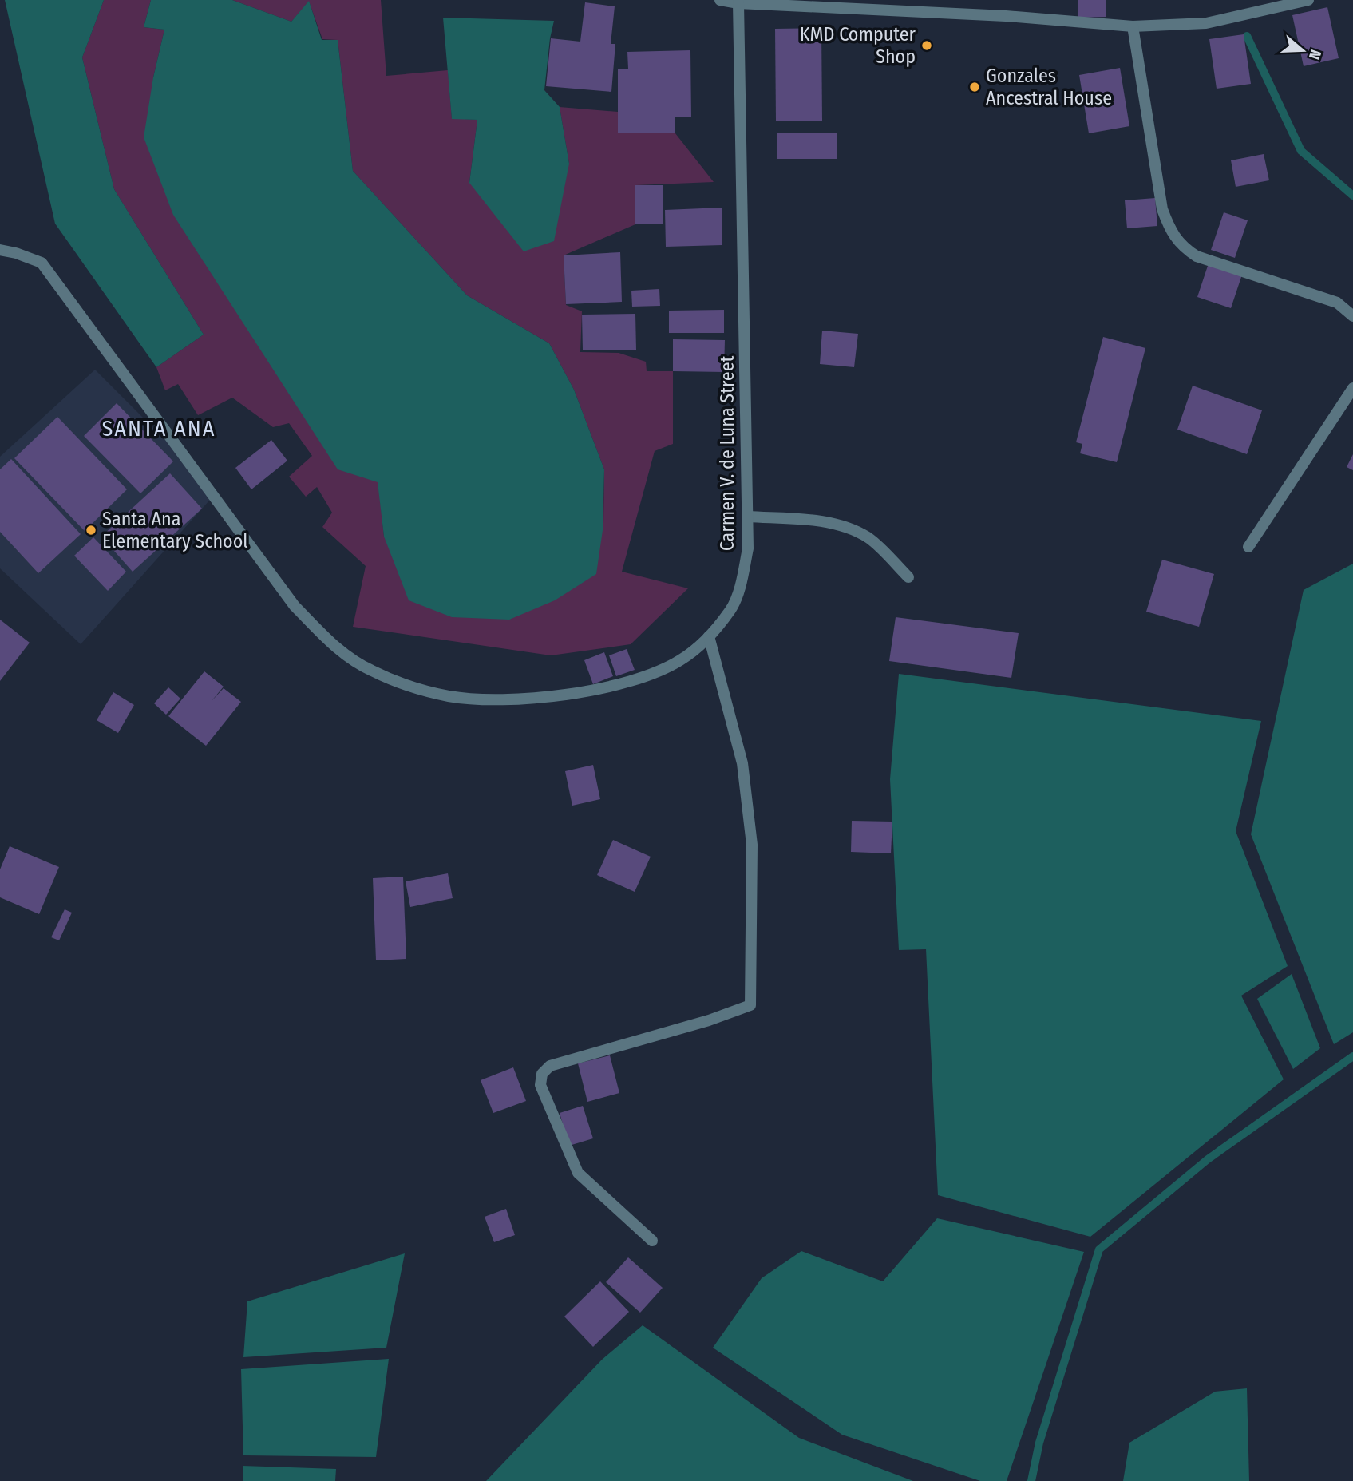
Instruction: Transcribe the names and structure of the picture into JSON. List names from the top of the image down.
{
  "streets": {
    "street": ["Carmen V. de Luna Street"]
  },
  "districts": ["SANTA ANA"],
  "places": ["KMD Computer Shop", "Gonzales Ancestral House", "Santa Ana Elementary School"],
  "north": "right"
}
